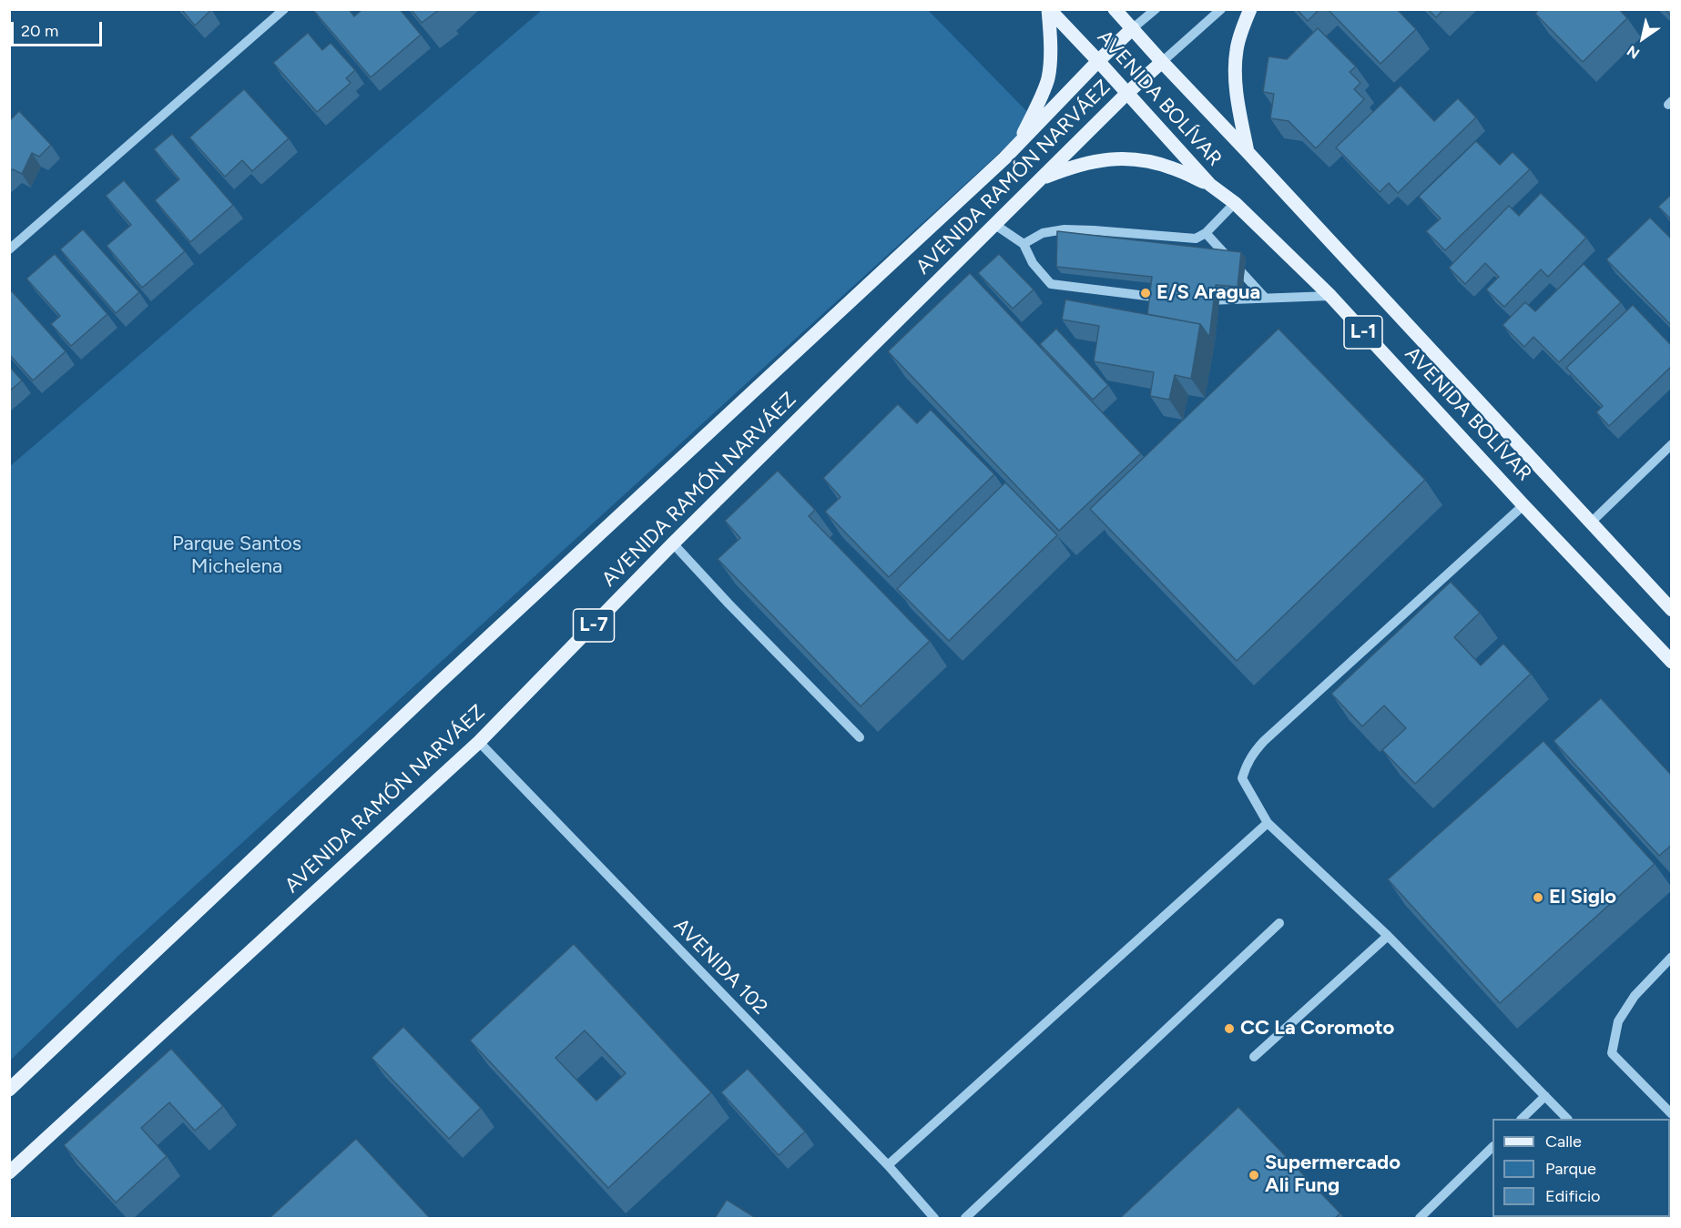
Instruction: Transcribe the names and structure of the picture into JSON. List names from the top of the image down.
{
  "streets": {
    "main road": [
      "AVENIDA BOLÍVAR",
      "AVENIDA RAMÓN NARVÁEZ",
      "L-1",
      "L-7"
    ],
    "street": ["AVENIDA 102"]
  },
  "crossings": [
    ["AVENIDA BOLÍVAR", "AVENIDA RAMÓN NARVÁEZ"],
    ["AVENIDA RAMÓN NARVÁEZ", "AVENIDA 102"]
  ],
  "parks": ["Parque Santos Michelena"],
  "places": [
    "E/S Aragua",
    "El Siglo",
    "CC La Coromoto",
    "Supermercado Ali Fung"
  ],
  "legend": ["Calle", "Parque", "Edificio"],
  "scale_bar": "20 m",
  "north": "bottom left"
}
